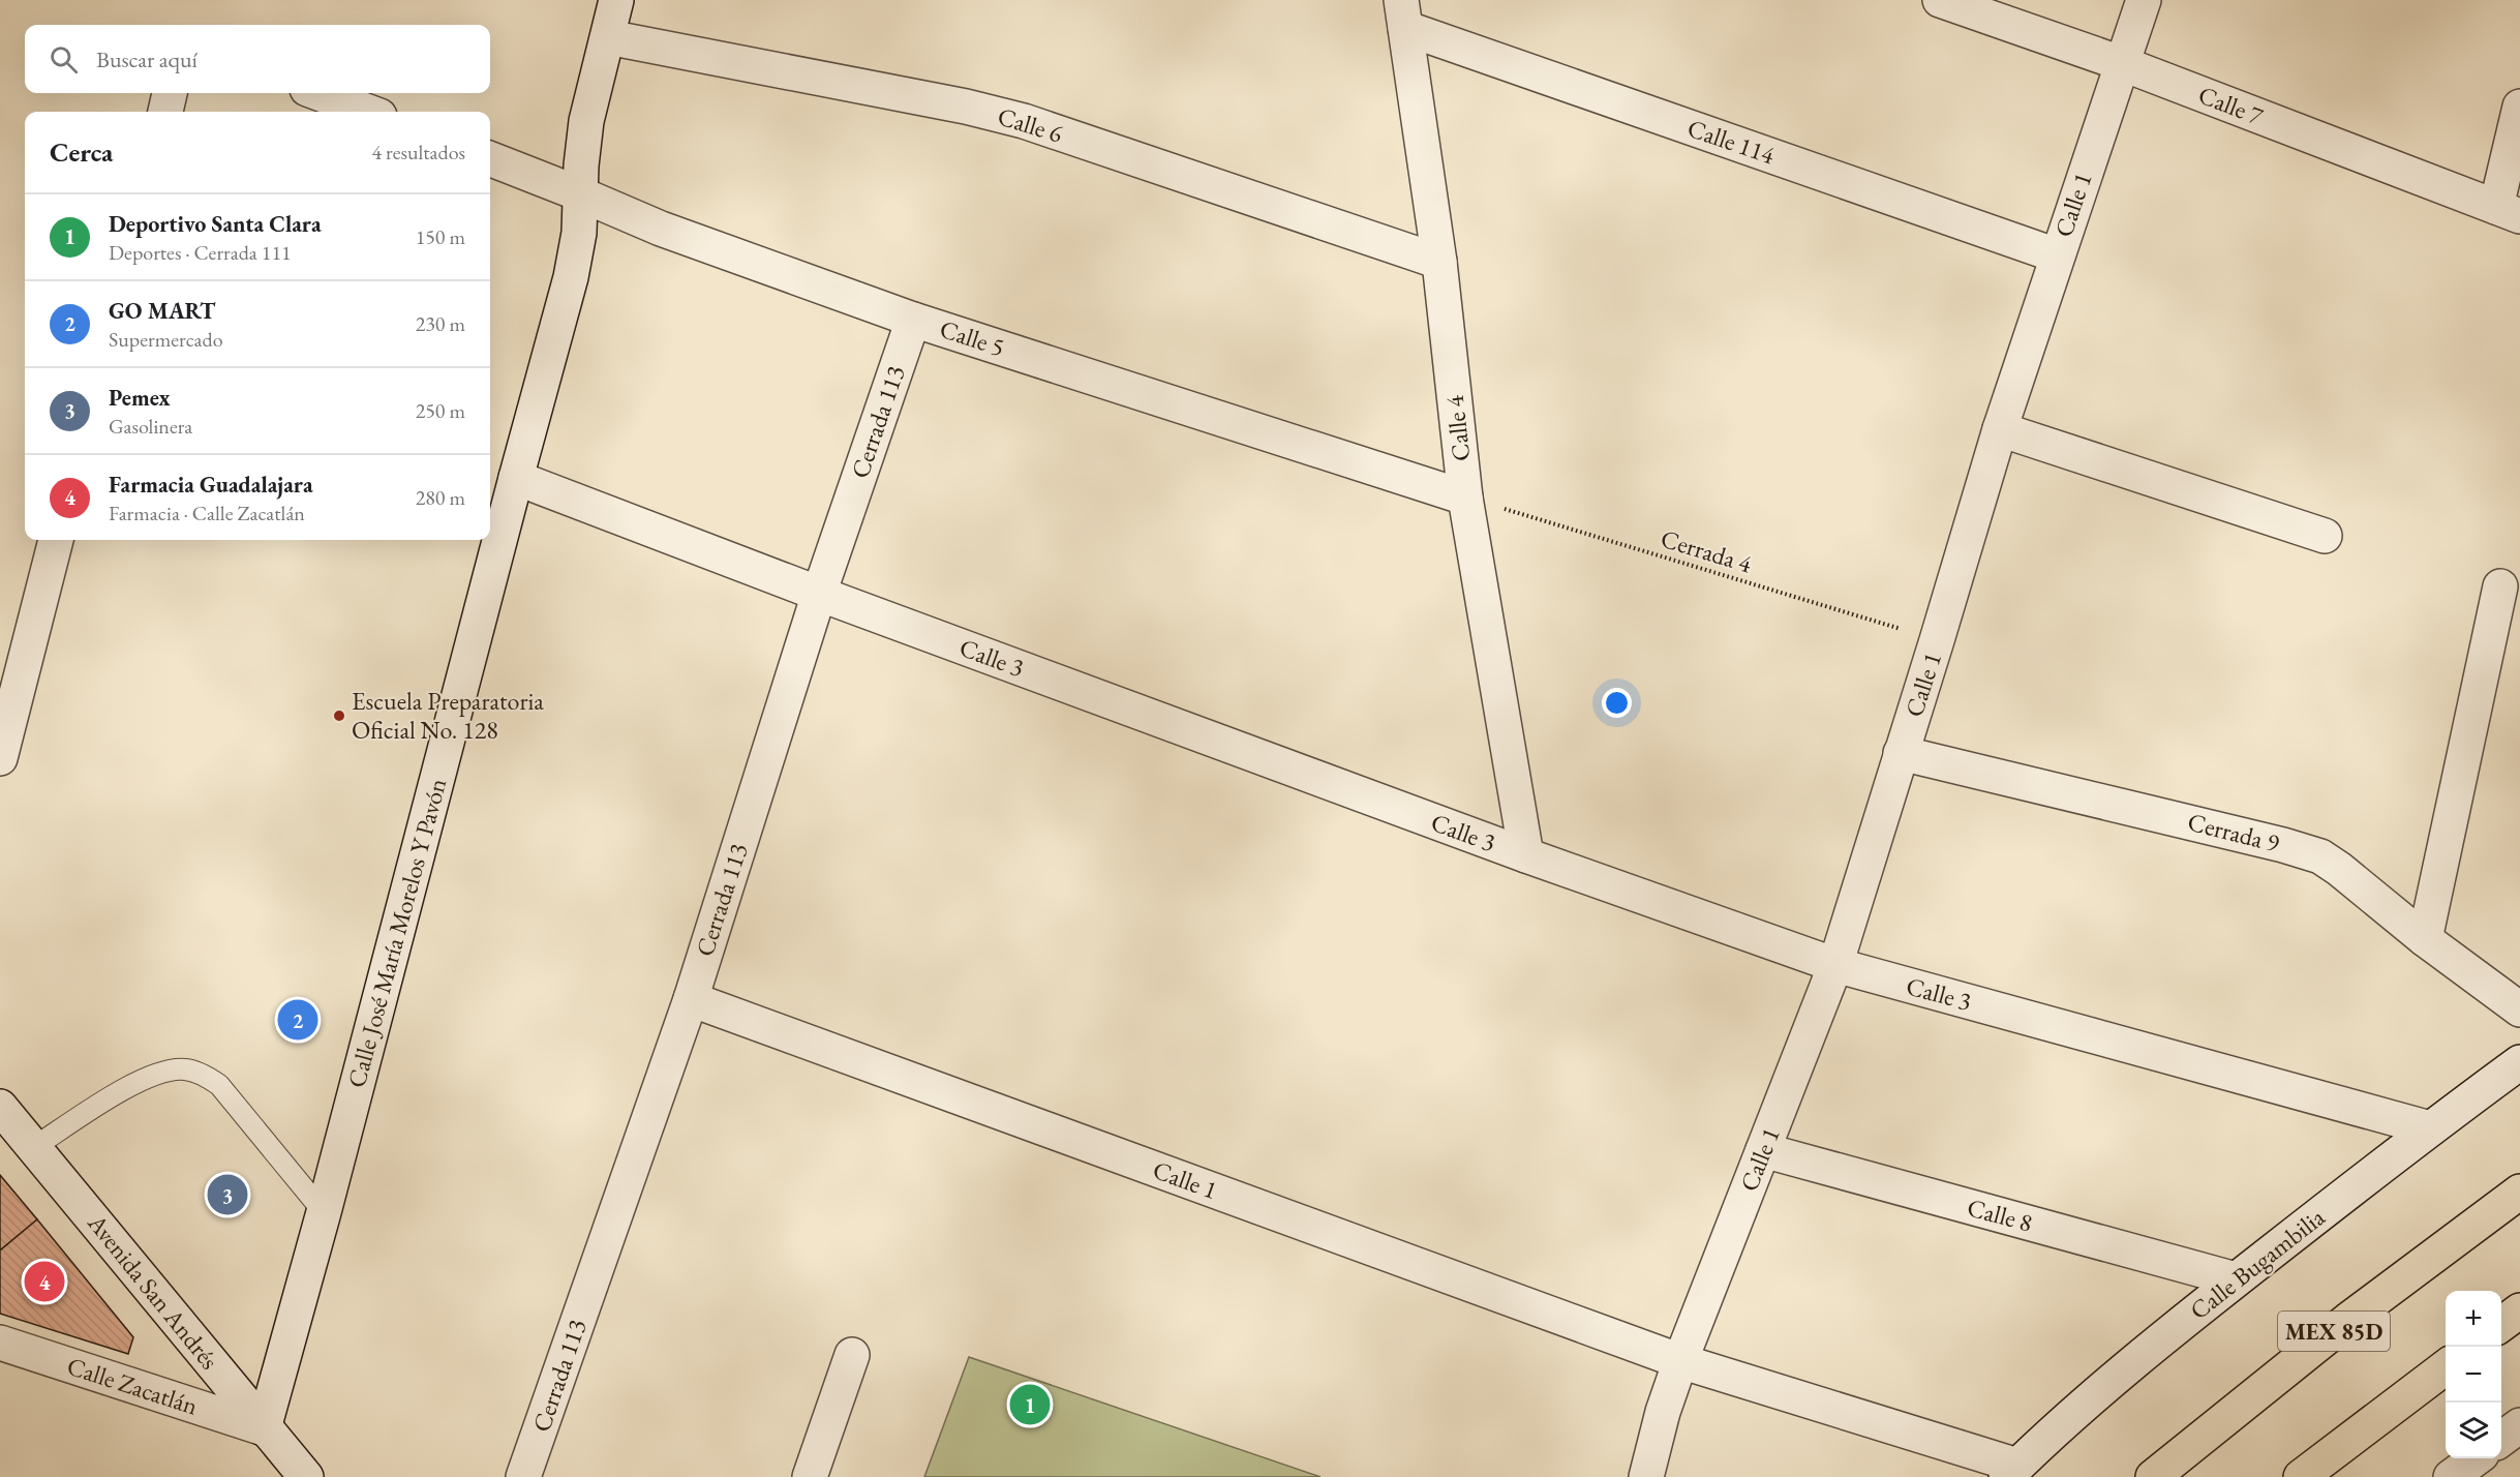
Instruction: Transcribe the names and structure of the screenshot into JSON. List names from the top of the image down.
{
  "streets": {
    "highway": ["MEX 85D"],
    "street": [
      "Calle 7",
      "Calle 6",
      "Calle 114",
      "Calle 1",
      "Calle 5",
      "Cerrada 113",
      "Calle 4",
      "Calle 3",
      "Cerrada 9",
      "Calle José María Morelos Y Pavón",
      "Calle 8",
      "Calle Bugambilia",
      "Avenida San Andrés",
      "Calle Zacatlán"
    ],
    "path": ["Cerrada 4"]
  },
  "crossings": [
    ["Calle 7", "Calle 1"],
    ["Calle 6", "Calle 4"],
    ["Calle 6", "Calle José María Morelos Y Pavón"],
    ["Calle 114", "Calle 1"],
    ["Calle 114", "Calle 4"],
    ["Calle 1", "Cerrada 113"],
    ["Calle 1", "Cerrada 4"],
    ["Calle 1", "Calle 3"],
    ["Calle 1", "Cerrada 9"],
    ["Calle 1", "Calle 8"],
    ["Calle 1", "Calle Bugambilia"],
    ["Calle 5", "Cerrada 113"],
    ["Calle 5", "Calle 4"],
    ["Calle 5", "Cerrada 4"],
    ["Calle 5", "Calle José María Morelos Y Pavón"],
    ["Cerrada 113", "Calle 3"],
    ["Calle 4", "Cerrada 4"],
    ["Calle 4", "Calle 3"],
    ["Calle 3", "Calle José María Morelos Y Pavón"],
    ["Calle 3", "Calle Bugambilia"],
    ["Calle José María Morelos Y Pavón", "Avenida San Andrés"],
    ["Calle José María Morelos Y Pavón", "Calle Zacatlán"],
    ["Calle 8", "Calle Bugambilia"],
    ["Avenida San Andrés", "Calle Zacatlán"]
  ],
  "places": ["Escuela Preparatoria Oficial No. 128"],
  "page": {
    "search": "Buscar aquí",
    "heading": ["Cerca", "4 resultados"],
    "list": [
      {
        "mark": "1",
        "name": "Deportivo Santa Clara",
        "note": "Deportes · Cerrada 111",
        "value": "150 m"
      },
      {
        "mark": "2",
        "name": "GO MART",
        "note": "Supermercado",
        "value": "230 m"
      },
      {
        "mark": "3",
        "name": "Pemex",
        "note": "Gasolinera",
        "value": "250 m"
      },
      {
        "mark": "4",
        "name": "Farmacia Guadalajara",
        "note": "Farmacia · Calle Zacatlán",
        "value": "280 m"
      }
    ],
    "pins": [
      "2",
      "3",
      "4",
      "1"
    ],
    "map_buttons": ["+", "−"]
  }
}
